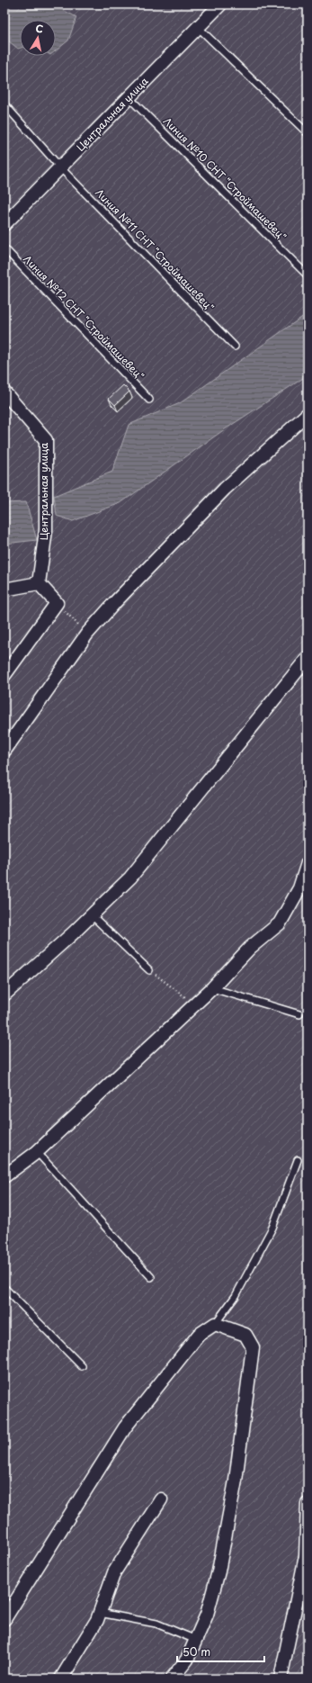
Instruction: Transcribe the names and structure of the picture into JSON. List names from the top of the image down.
{
  "streets": {
    "street": ["Центральная улица"],
    "lane": ["Линия №10 СНТ \"Строймашевец\"", "Линия №11 СНТ \"Строймашевец\"", "Линия №12 СНТ \"Строймашевец\""]
  },
  "crossings": [
    ["Центральная улица", "Линия №10 СНТ \"Строймашевец\""],
    ["Центральная улица", "Линия №11 СНТ \"Строймашевец\""]
  ],
  "scale_bar": "50 m",
  "north": "top"
}
